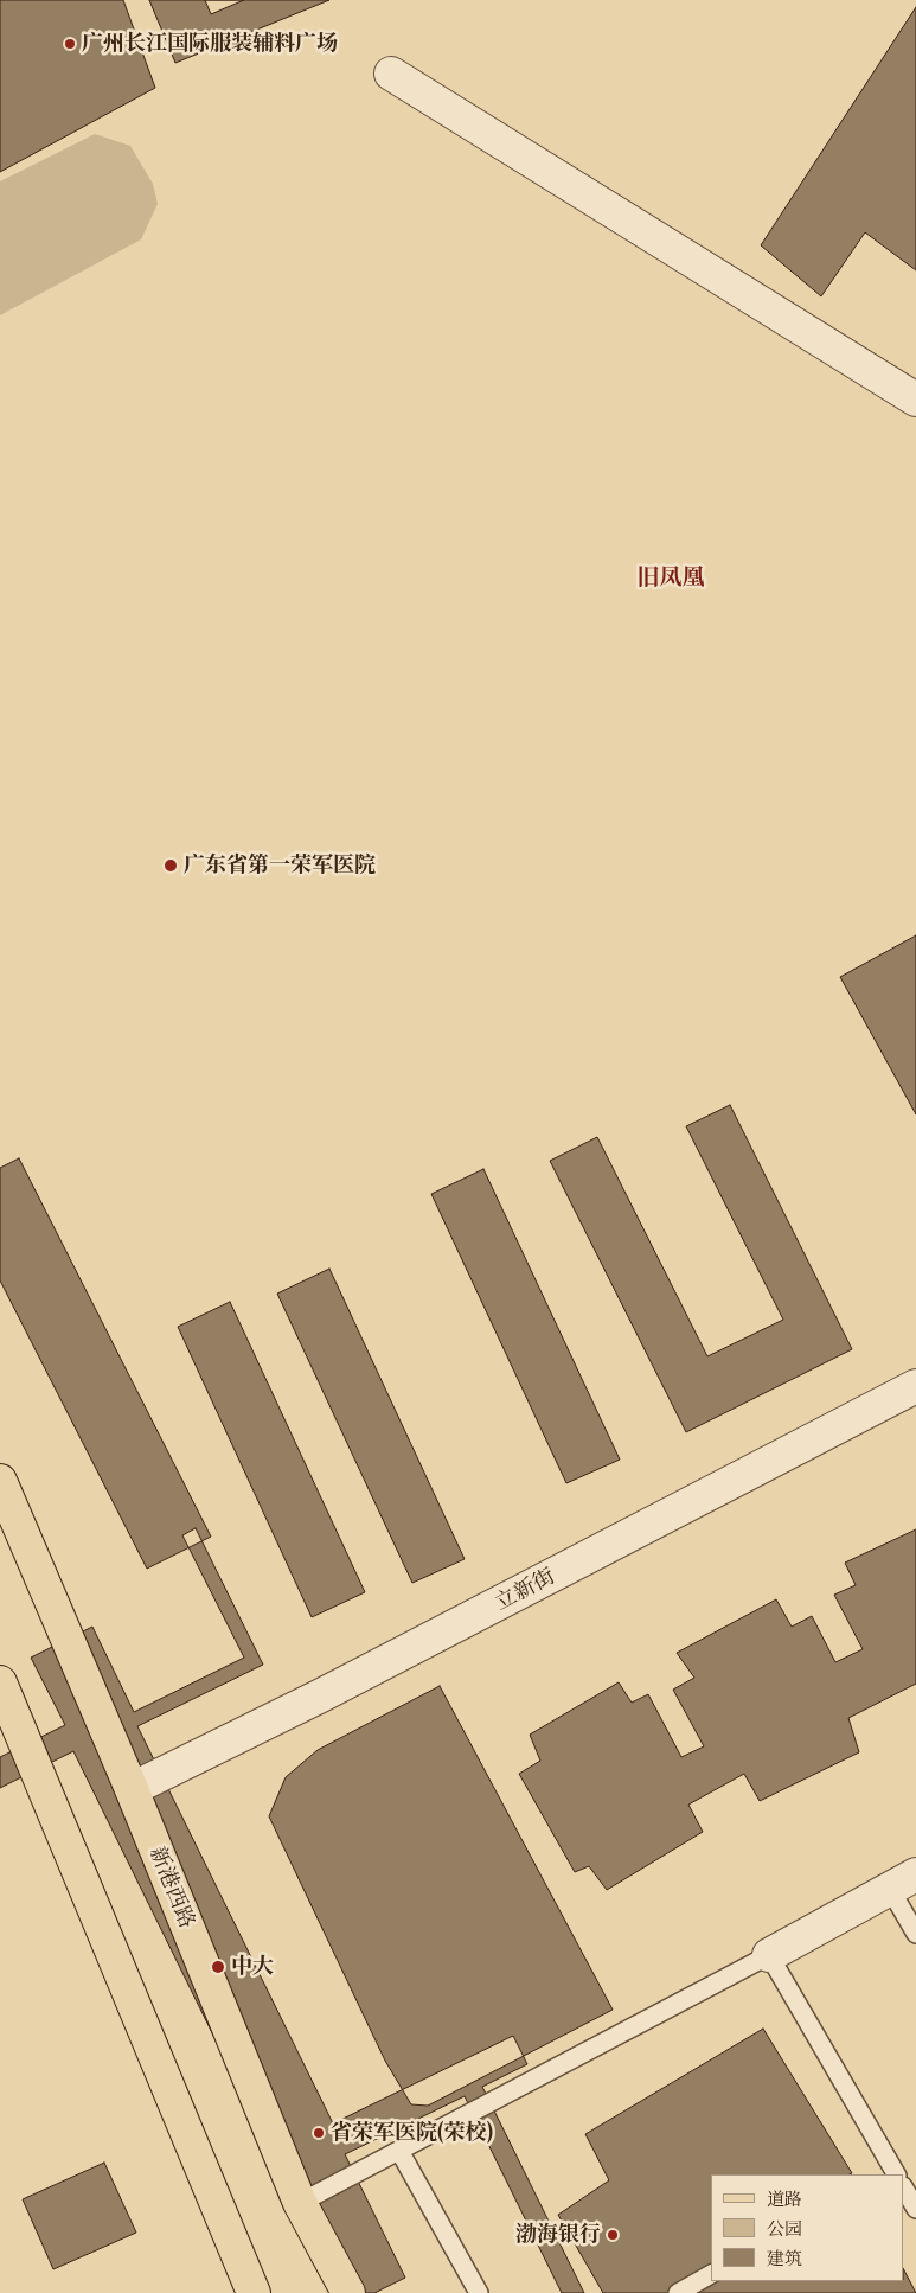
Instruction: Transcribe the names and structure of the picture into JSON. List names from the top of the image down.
{
  "streets": {
    "main road": ["新港西路"],
    "street": ["立新街"]
  },
  "crossings": [
    ["立新街", "新港西路"]
  ],
  "districts": ["旧凤凰"],
  "places": [
    "广州长江国际服装辅料广场",
    "广东省第一荣军医院",
    "中大",
    "省荣军医院(荣校)",
    "渤海银行"
  ],
  "legend": ["道路", "公园", "建筑"]
}
